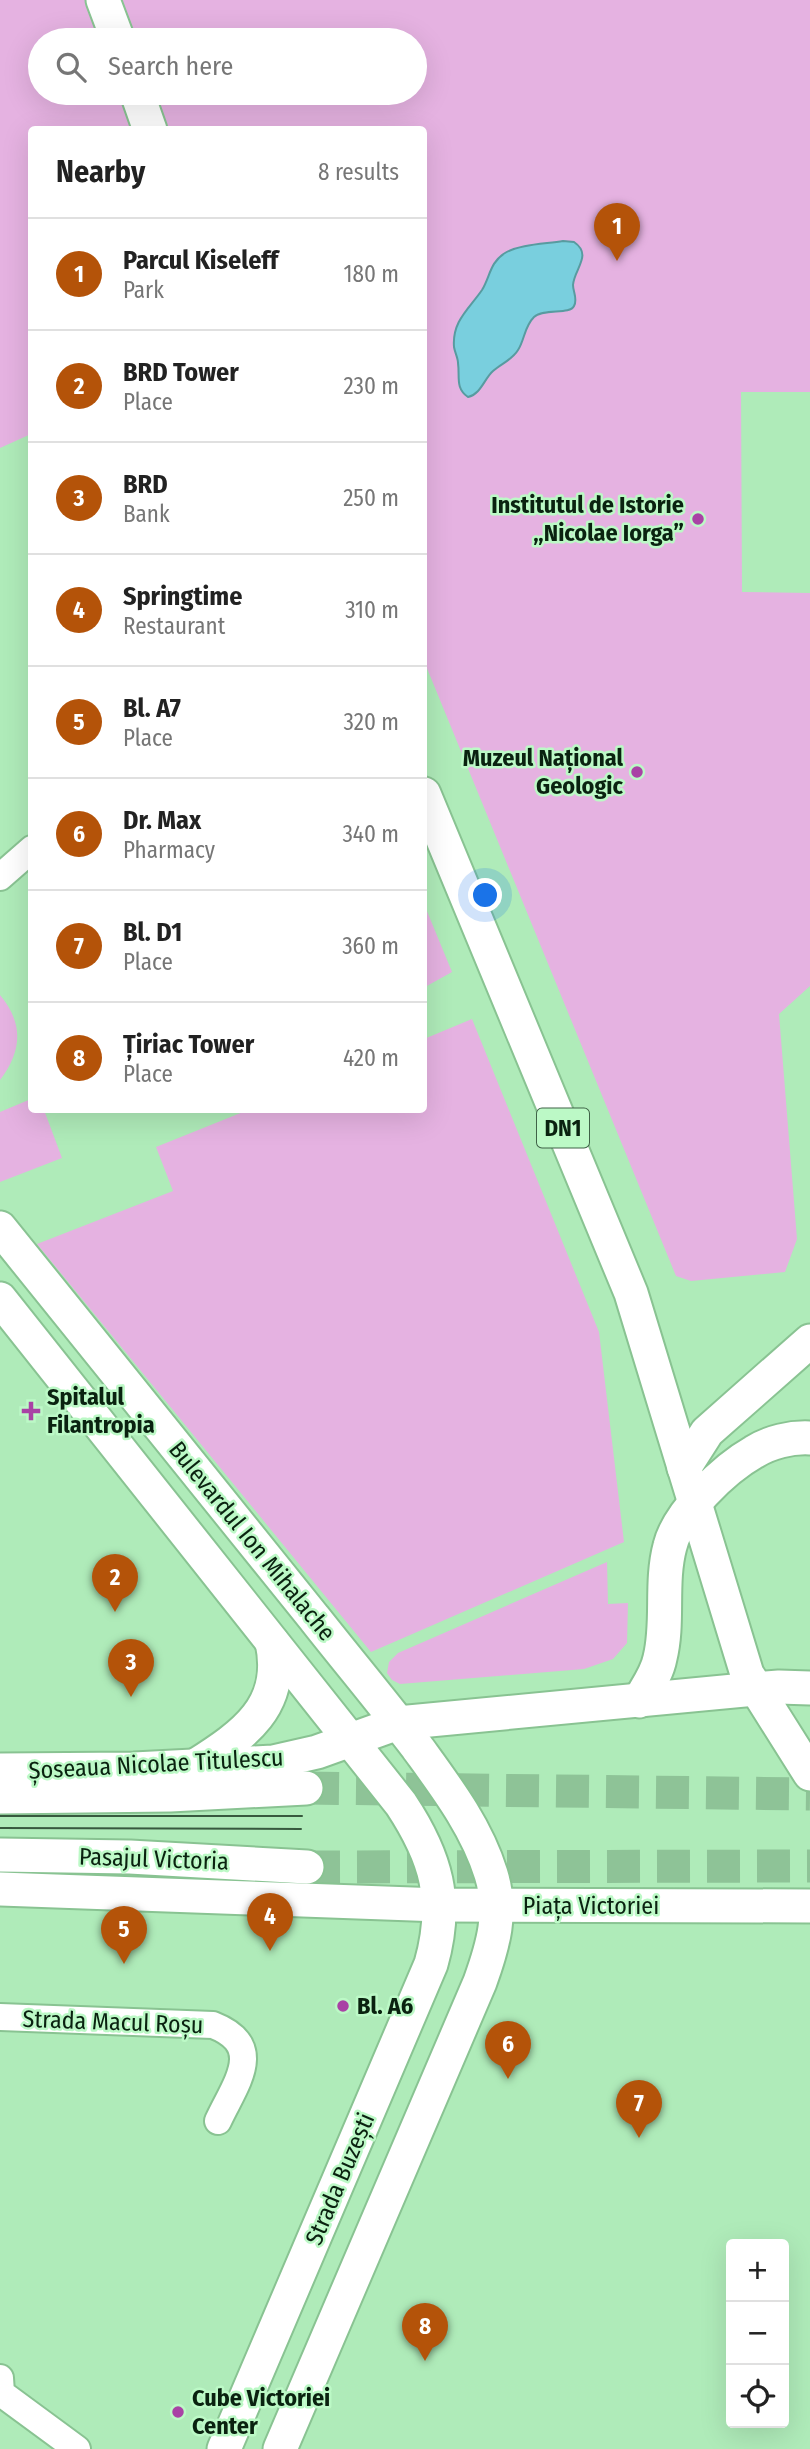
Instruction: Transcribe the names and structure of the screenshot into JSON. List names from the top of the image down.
{
  "streets": {
    "main road": [
      "DN1",
      "Bulevardul Ion Mihalache",
      "Șoseaua Nicolae Titulescu",
      "Pasajul Victoria",
      "Piața Victoriei",
      "Strada Buzești"
    ],
    "street": ["Strada Macul Roșu"]
  },
  "crossings": [
    ["Bulevardul Ion Mihalache", "Șoseaua Nicolae Titulescu"],
    ["Bulevardul Ion Mihalache", "Piața Victoriei"]
  ],
  "places": {
    "other": [
      "Institutul de Istorie „Nicolae Iorga”",
      "Muzeul Național Geologic",
      "Bl. A6",
      "Cube Victoriei Center"
    ],
    "health": ["Spitalul Filantropia"]
  },
  "page": {
    "search": "Search here",
    "heading": ["Nearby", "8 results"],
    "pins": [
      "1",
      "2",
      "3",
      "4",
      "5",
      "6",
      "7",
      "8"
    ],
    "list": [
      {
        "mark": "1",
        "name": "Parcul Kiseleff",
        "note": "Park",
        "value": "180 m"
      },
      {
        "mark": "2",
        "name": "BRD Tower",
        "note": "Place",
        "value": "230 m"
      },
      {
        "mark": "3",
        "name": "BRD",
        "note": "Bank",
        "value": "250 m"
      },
      {
        "mark": "4",
        "name": "Springtime",
        "note": "Restaurant",
        "value": "310 m"
      },
      {
        "mark": "5",
        "name": "Bl. A7",
        "note": "Place",
        "value": "320 m"
      },
      {
        "mark": "6",
        "name": "Dr. Max",
        "note": "Pharmacy",
        "value": "340 m"
      },
      {
        "mark": "7",
        "name": "Bl. D1",
        "note": "Place",
        "value": "360 m"
      },
      {
        "mark": "8",
        "name": "Țiriac Tower",
        "note": "Place",
        "value": "420 m"
      }
    ],
    "map_buttons": ["+", "−"]
  }
}
